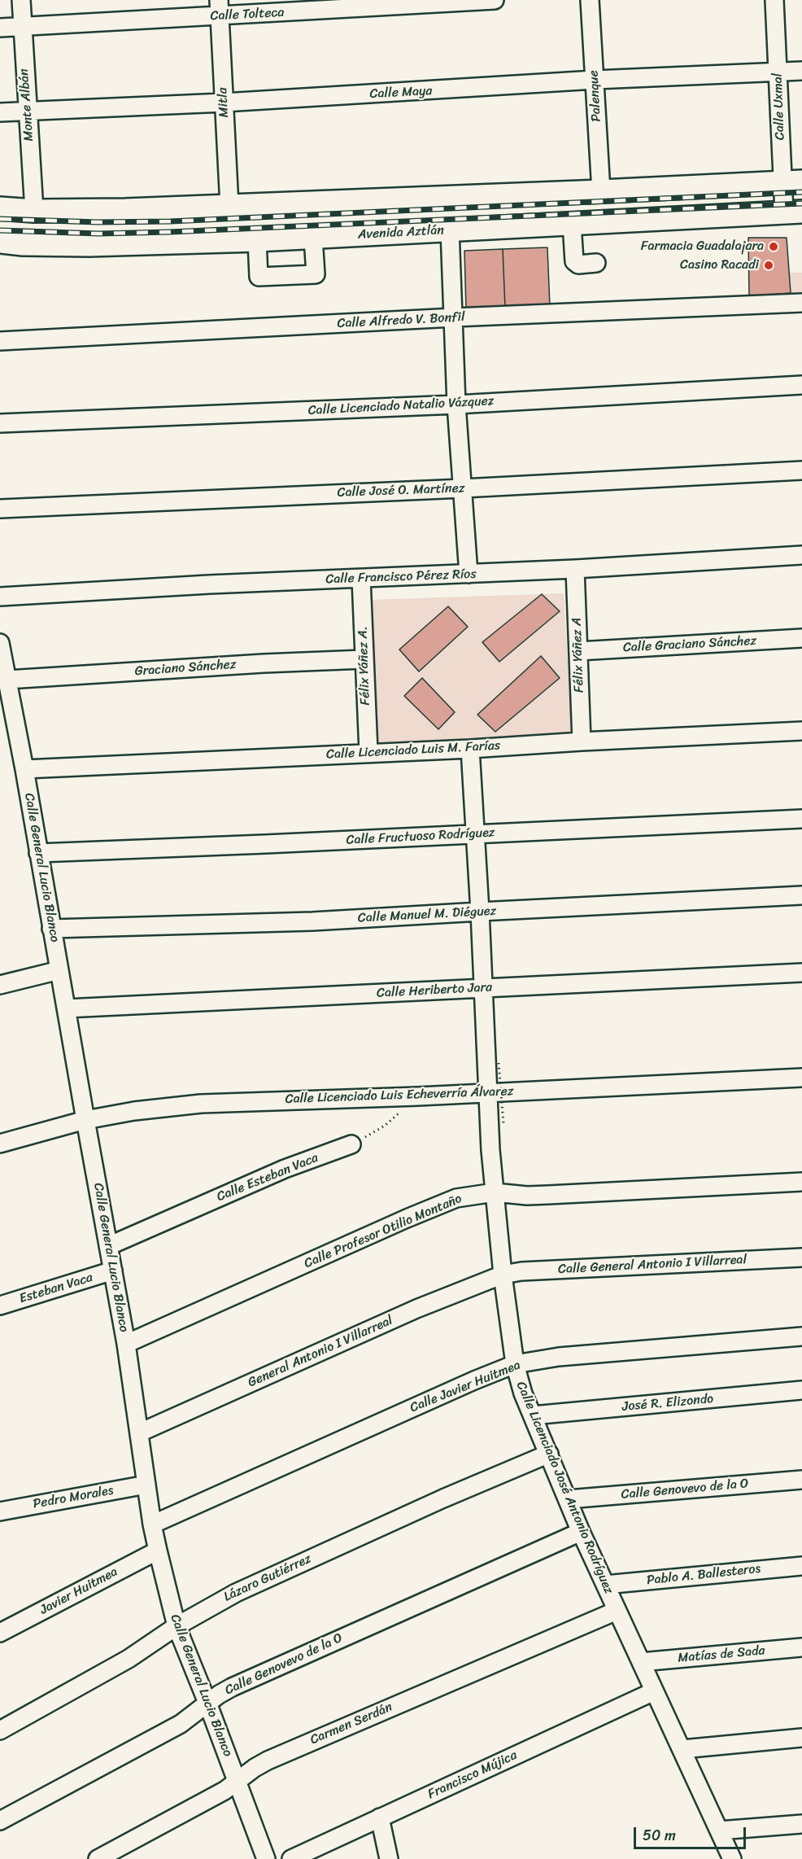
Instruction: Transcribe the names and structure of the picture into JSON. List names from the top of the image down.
{
  "streets": {
    "main road": ["Avenida Aztlán"],
    "street": [
      "Calle Tolteca",
      "Calle Maya",
      "Palenque",
      "Mitla",
      "Monte Albán",
      "Calle Uxmal",
      "Calle Alfredo V. Bonfil",
      "Calle Licenciado Natalio Vázquez",
      "Calle José O. Martínez",
      "Calle Francisco Pérez Ríos",
      "Calle Graciano Sánchez",
      "Félix Yáñez A",
      "Félix Yáñez A.",
      "Graciano Sánchez",
      "Calle Licenciado Luis M. Farías",
      "Calle Fructuoso Rodríguez",
      "Calle General Lucio Blanco",
      "Calle Manuel M. Diéguez",
      "Calle Heriberto Jara",
      "Calle Licenciado Luis Echeverría Álvarez",
      "Calle Esteban Vaca",
      "Calle Profesor Otilio Montaño",
      "Calle General Antonio I Villarreal",
      "Esteban Vaca",
      "General Antonio I Villarreal",
      "Calle Javier Huitmea",
      "José R. Elizondo",
      "Calle Licenciado José Antonio Rodríguez",
      "Calle Genovevo de la O",
      "Pedro Morales",
      "Pablo A. Ballesteros",
      "Lázaro Gutiérrez",
      "Javier Huitmea",
      "Matías de Sada",
      "Carmen Serdán",
      "Francisco Mújica"
    ]
  },
  "crossings": [
    ["Calle Tolteca", "Mitla"],
    ["Calle Tolteca", "Monte Albán"],
    ["Calle Maya", "Palenque"],
    ["Calle Maya", "Mitla"],
    ["Calle Maya", "Monte Albán"],
    ["Calle Maya", "Calle Uxmal"],
    ["Calle Uxmal", "Avenida Aztlán"],
    ["Calle Francisco Pérez Ríos", "Félix Yáñez A"],
    ["Calle Francisco Pérez Ríos", "Félix Yáñez A."],
    ["Calle Graciano Sánchez", "Félix Yáñez A"],
    ["Félix Yáñez A", "Calle Licenciado Luis M. Farías"],
    ["Félix Yáñez A.", "Graciano Sánchez"],
    ["Félix Yáñez A.", "Calle Licenciado Luis M. Farías"],
    ["Graciano Sánchez", "Calle General Lucio Blanco"],
    ["Calle Licenciado Luis M. Farías", "Calle General Lucio Blanco"],
    ["Calle Licenciado Luis M. Farías", "Calle Licenciado José Antonio Rodríguez"],
    ["Calle Fructuoso Rodríguez", "Calle General Lucio Blanco"],
    ["Calle Fructuoso Rodríguez", "Calle Licenciado José Antonio Rodríguez"],
    ["Calle General Lucio Blanco", "Calle Manuel M. Diéguez"],
    ["Calle General Lucio Blanco", "Calle Heriberto Jara"],
    ["Calle General Lucio Blanco", "Calle Licenciado Luis Echeverría Álvarez"],
    ["Calle General Lucio Blanco", "Calle Esteban Vaca"],
    ["Calle General Lucio Blanco", "Calle Profesor Otilio Montaño"],
    ["Calle General Lucio Blanco", "Esteban Vaca"],
    ["Calle General Lucio Blanco", "General Antonio I Villarreal"],
    ["Calle General Lucio Blanco", "Calle Javier Huitmea"],
    ["Calle General Lucio Blanco", "Calle Genovevo de la O"],
    ["Calle General Lucio Blanco", "Pedro Morales"],
    ["Calle General Lucio Blanco", "Lázaro Gutiérrez"],
    ["Calle General Lucio Blanco", "Javier Huitmea"],
    ["Calle General Lucio Blanco", "Carmen Serdán"],
    ["Calle Manuel M. Diéguez", "Calle Licenciado José Antonio Rodríguez"],
    ["Calle Heriberto Jara", "Calle Licenciado José Antonio Rodríguez"],
    ["Calle Licenciado Luis Echeverría Álvarez", "Calle Licenciado José Antonio Rodríguez"],
    ["Calle Profesor Otilio Montaño", "Calle Licenciado José Antonio Rodríguez"],
    ["Calle General Antonio I Villarreal", "General Antonio I Villarreal"],
    ["Calle General Antonio I Villarreal", "Calle Licenciado José Antonio Rodríguez"],
    ["General Antonio I Villarreal", "Calle Licenciado José Antonio Rodríguez"],
    ["Calle Javier Huitmea", "Calle Licenciado José Antonio Rodríguez"],
    ["José R. Elizondo", "Calle Licenciado José Antonio Rodríguez"],
    ["Calle Licenciado José Antonio Rodríguez", "Calle Genovevo de la O"],
    ["Calle Licenciado José Antonio Rodríguez", "Pablo A. Ballesteros"],
    ["Calle Licenciado José Antonio Rodríguez", "Lázaro Gutiérrez"],
    ["Calle Licenciado José Antonio Rodríguez", "Matías de Sada"],
    ["Calle Licenciado José Antonio Rodríguez", "Carmen Serdán"],
    ["Calle Licenciado José Antonio Rodríguez", "Francisco Mújica"]
  ],
  "places": ["Farmacia Guadalajara", "Casino Racadi"],
  "scale_bar": "50 m"
}
